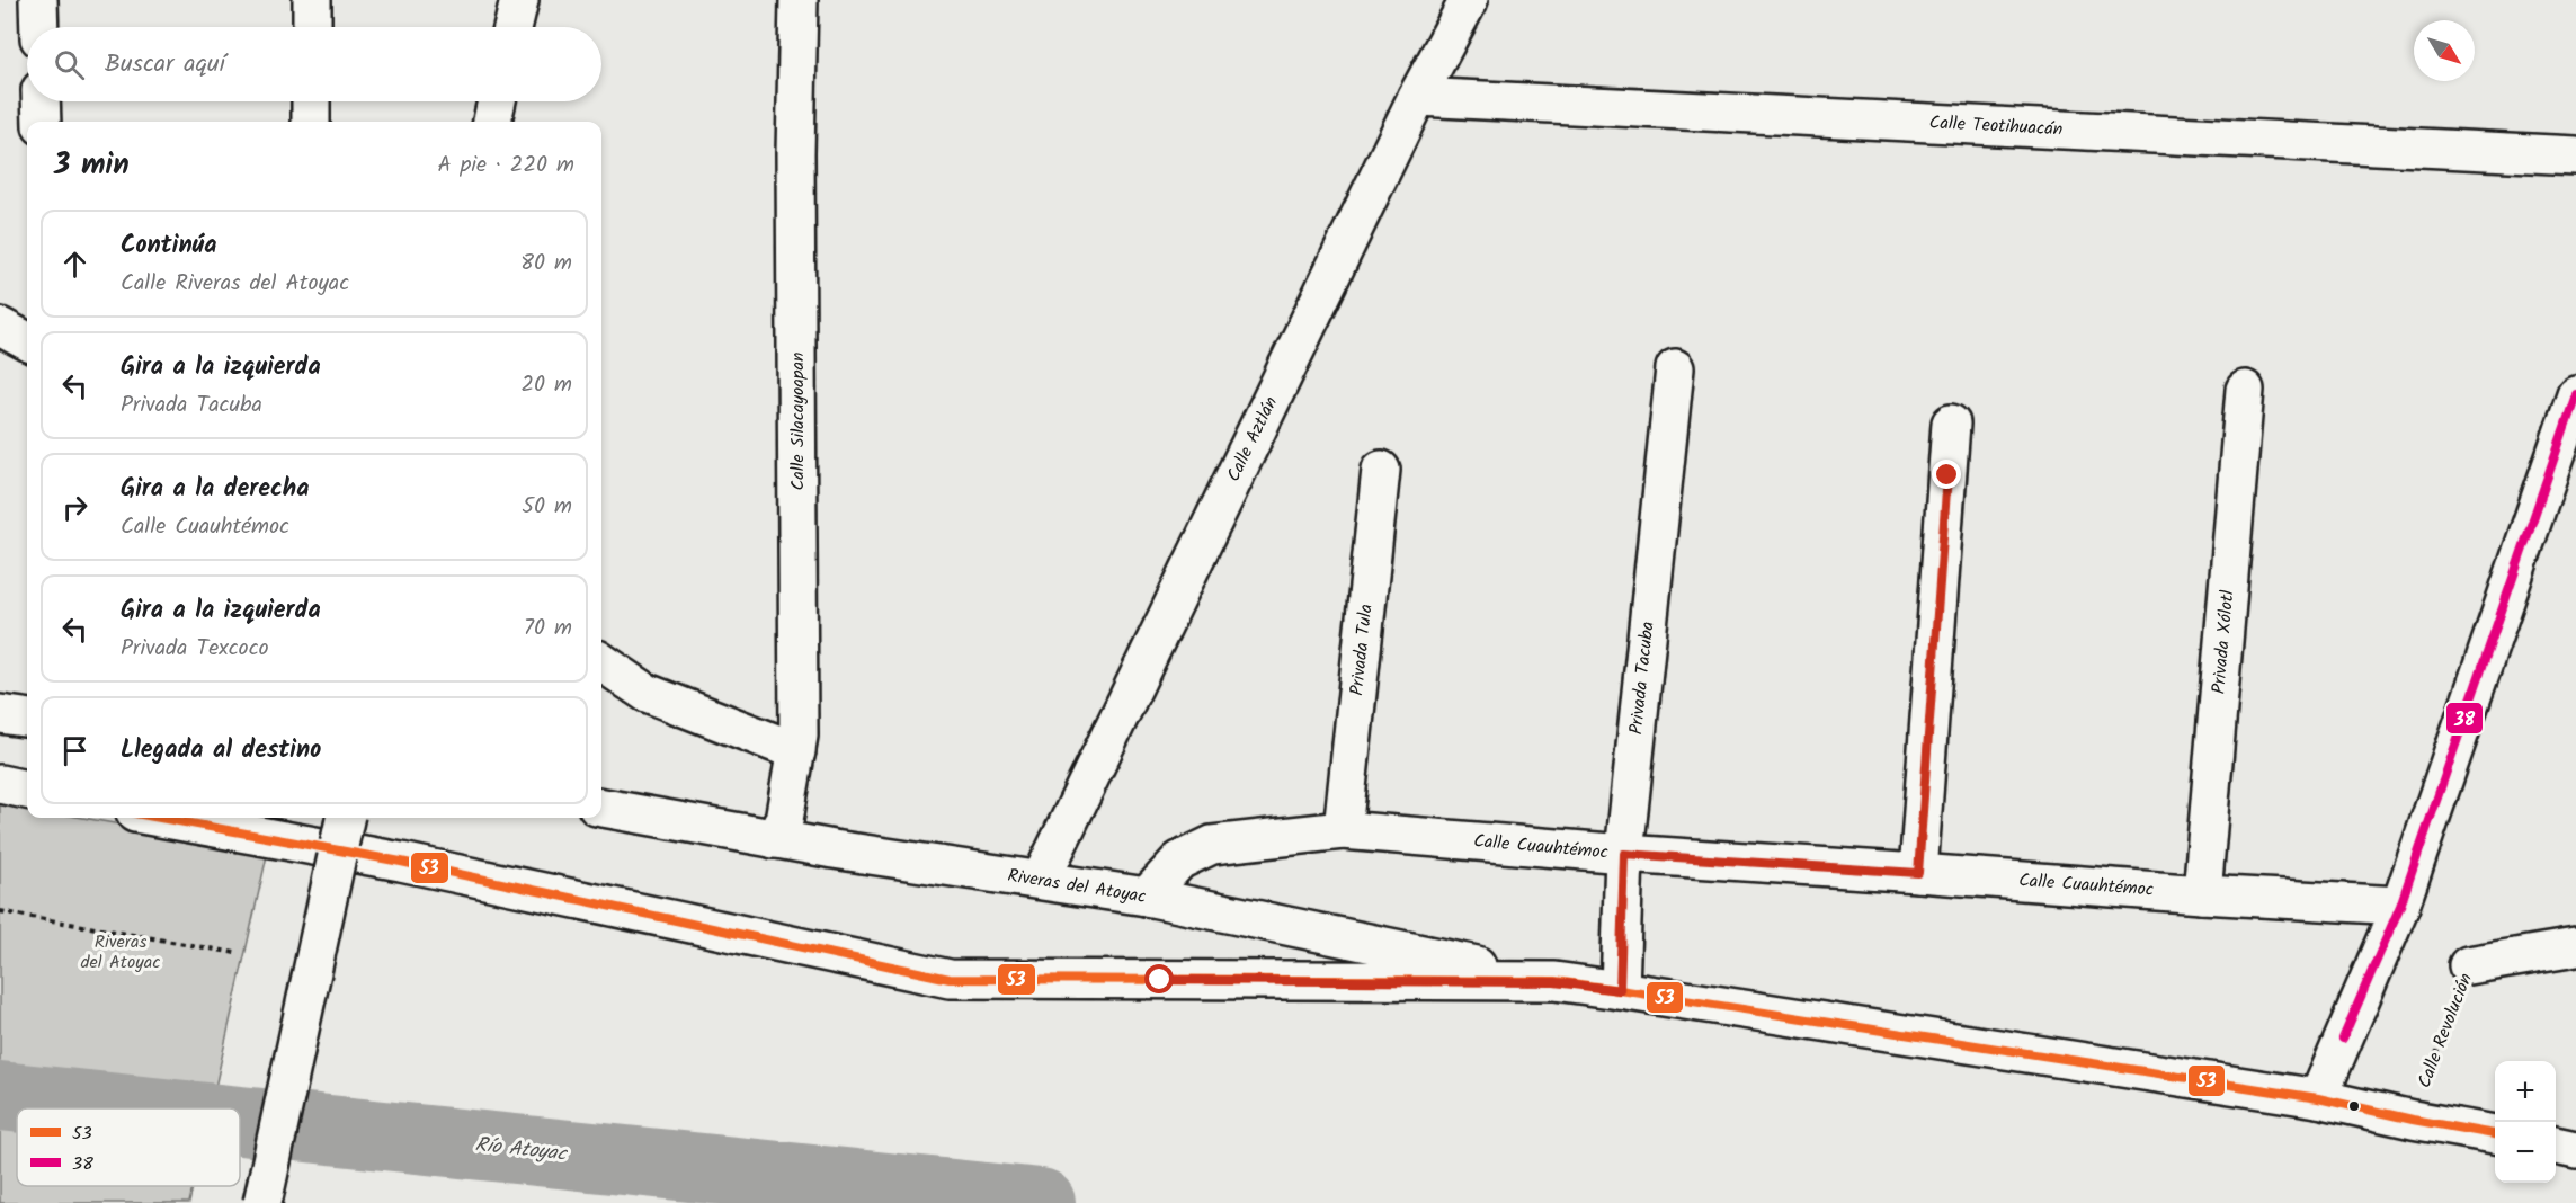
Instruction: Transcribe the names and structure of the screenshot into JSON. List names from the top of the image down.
{
  "streets": {
    "street": [
      "Calle Teotihuacán",
      "Calle Silacayoapan",
      "Calle Aztlán",
      "Privada Xólotl",
      "Privada Tula",
      "Privada Tacuba",
      "Calle Cuauhtémoc",
      "Riveras del Atoyac",
      "Calle Revolución"
    ]
  },
  "crossings": [
    ["Calle Teotihuacán", "Calle Aztlán"],
    ["Calle Silacayoapan", "Riveras del Atoyac"],
    ["Calle Aztlán", "Riveras del Atoyac"],
    ["Privada Xólotl", "Calle Cuauhtémoc"],
    ["Privada Tula", "Calle Cuauhtémoc"],
    ["Privada Tacuba", "Calle Cuauhtémoc"],
    ["Calle Cuauhtémoc", "Riveras del Atoyac"]
  ],
  "water": ["Río Atoyac"],
  "parks": ["Riveras del Atoyac"],
  "lines": ["transit line 38", "transit line 53"],
  "legend": ["53", "38"],
  "north": "bottom right",
  "page": {
    "search": "Buscar aquí",
    "heading": ["3 min", "A pie · 220 m"],
    "list": [
      ["Continúa", "Calle Riveras del Atoyac", "80 m"],
      ["Gira a la izquierda", "Privada Tacuba", "20 m"],
      ["Gira a la derecha", "Calle Cuauhtémoc", "50 m"],
      ["Gira a la izquierda", "Privada Texcoco", "70 m"],
      "Llegada al destino"
    ],
    "map_buttons": ["+", "−"]
  }
}
